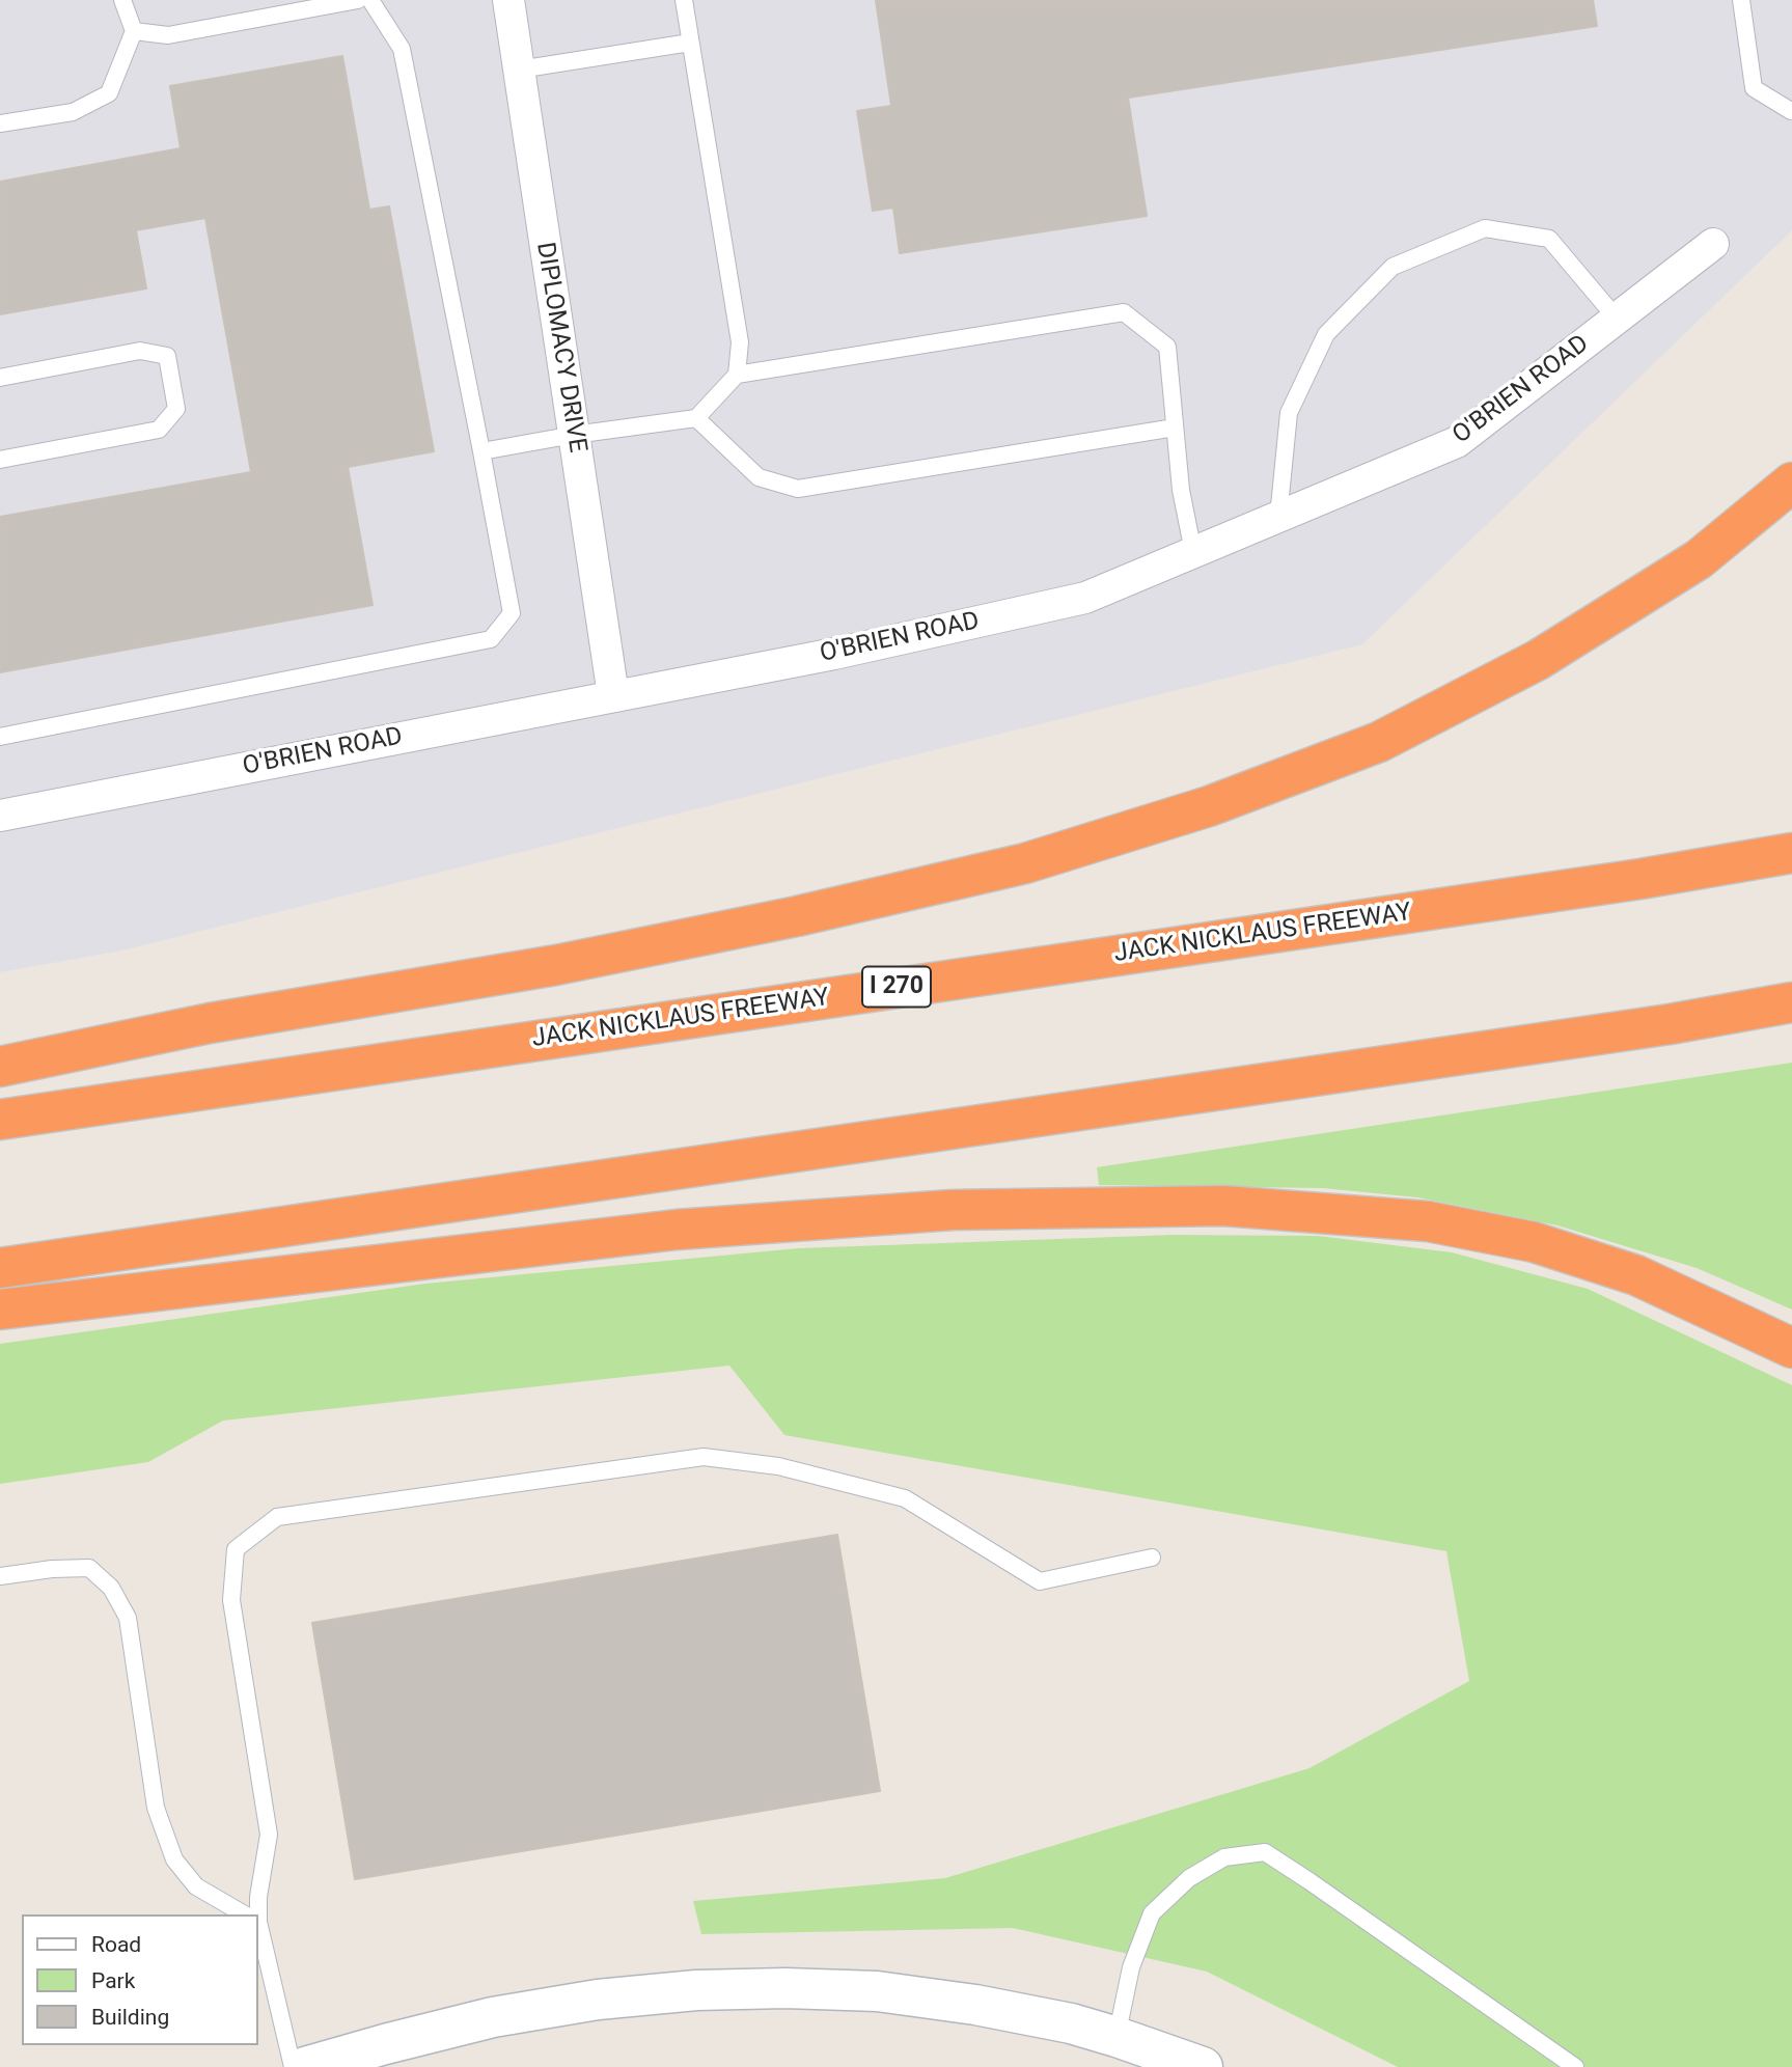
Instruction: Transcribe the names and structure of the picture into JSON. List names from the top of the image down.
{
  "streets": {
    "highway": ["JACK NICKLAUS FREEWAY", "I 270"],
    "street": ["DIPLOMACY DRIVE", "O'BRIEN ROAD"]
  },
  "crossings": [
    ["DIPLOMACY DRIVE", "O'BRIEN ROAD"]
  ],
  "legend": ["Road", "Park", "Building"]
}
